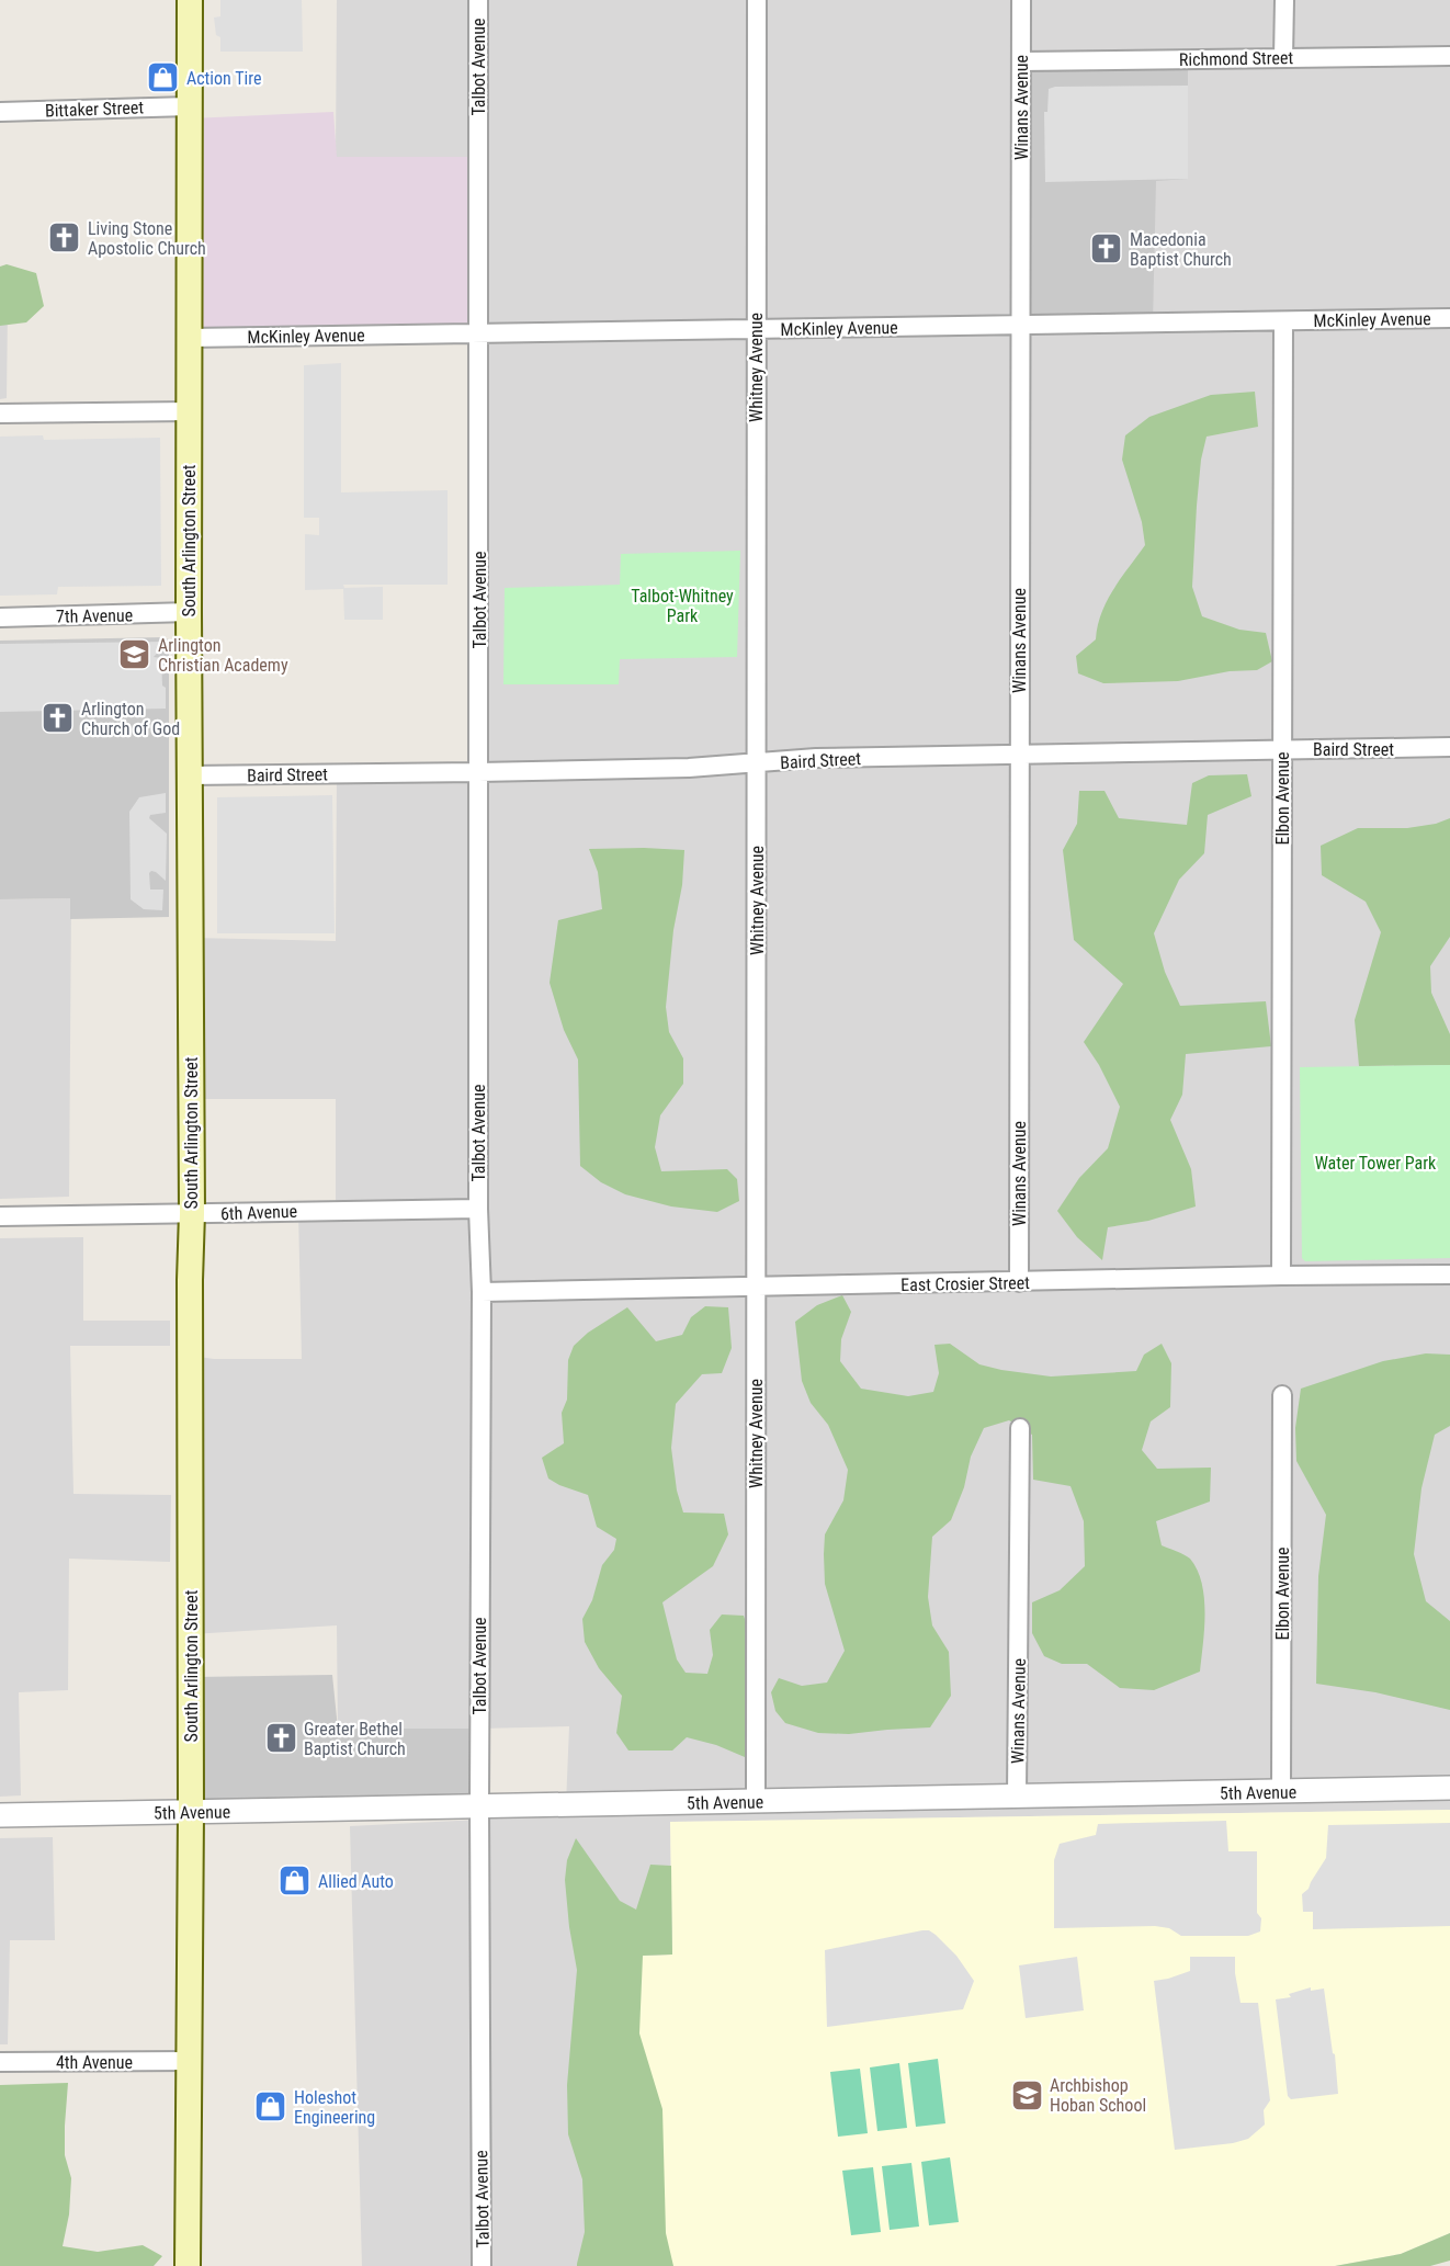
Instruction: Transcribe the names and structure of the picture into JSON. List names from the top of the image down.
{
  "streets": {
    "main road": ["South Arlington Street"],
    "street": [
      "Richmond Street",
      "Talbot Avenue",
      "Winans Avenue",
      "Bittaker Street",
      "McKinley Avenue",
      "Whitney Avenue",
      "7th Avenue",
      "Baird Street",
      "Elbon Avenue",
      "6th Avenue",
      "East Crosier Street",
      "5th Avenue",
      "4th Avenue"
    ]
  },
  "crossings": [
    ["Richmond Street", "Winans Avenue"],
    ["Talbot Avenue", "McKinley Avenue"],
    ["Talbot Avenue", "Baird Street"],
    ["Talbot Avenue", "6th Avenue"],
    ["Talbot Avenue", "East Crosier Street"],
    ["Talbot Avenue", "5th Avenue"],
    ["Winans Avenue", "McKinley Avenue"],
    ["Winans Avenue", "Baird Street"],
    ["Winans Avenue", "East Crosier Street"],
    ["Winans Avenue", "5th Avenue"],
    ["Bittaker Street", "South Arlington Street"],
    ["McKinley Avenue", "Whitney Avenue"],
    ["McKinley Avenue", "South Arlington Street"],
    ["McKinley Avenue", "Elbon Avenue"],
    ["Whitney Avenue", "Baird Street"],
    ["Whitney Avenue", "East Crosier Street"],
    ["Whitney Avenue", "5th Avenue"],
    ["South Arlington Street", "7th Avenue"],
    ["South Arlington Street", "Baird Street"],
    ["South Arlington Street", "6th Avenue"],
    ["South Arlington Street", "5th Avenue"],
    ["South Arlington Street", "4th Avenue"],
    ["Baird Street", "Elbon Avenue"],
    ["Elbon Avenue", "East Crosier Street"],
    ["Elbon Avenue", "5th Avenue"]
  ],
  "parks": ["Talbot-Whitney Park", "Water Tower Park"],
  "places": {
    "shop": ["Action Tire", "Allied Auto", "Holeshot Engineering"],
    "church": [
      "Living Stone Apostolic Church",
      "Macedonia Baptist Church",
      "Arlington Church of God",
      "Greater Bethel Baptist Church"
    ],
    "school or university": ["Arlington Christian Academy", "Archbishop Hoban School"]
  }
}
